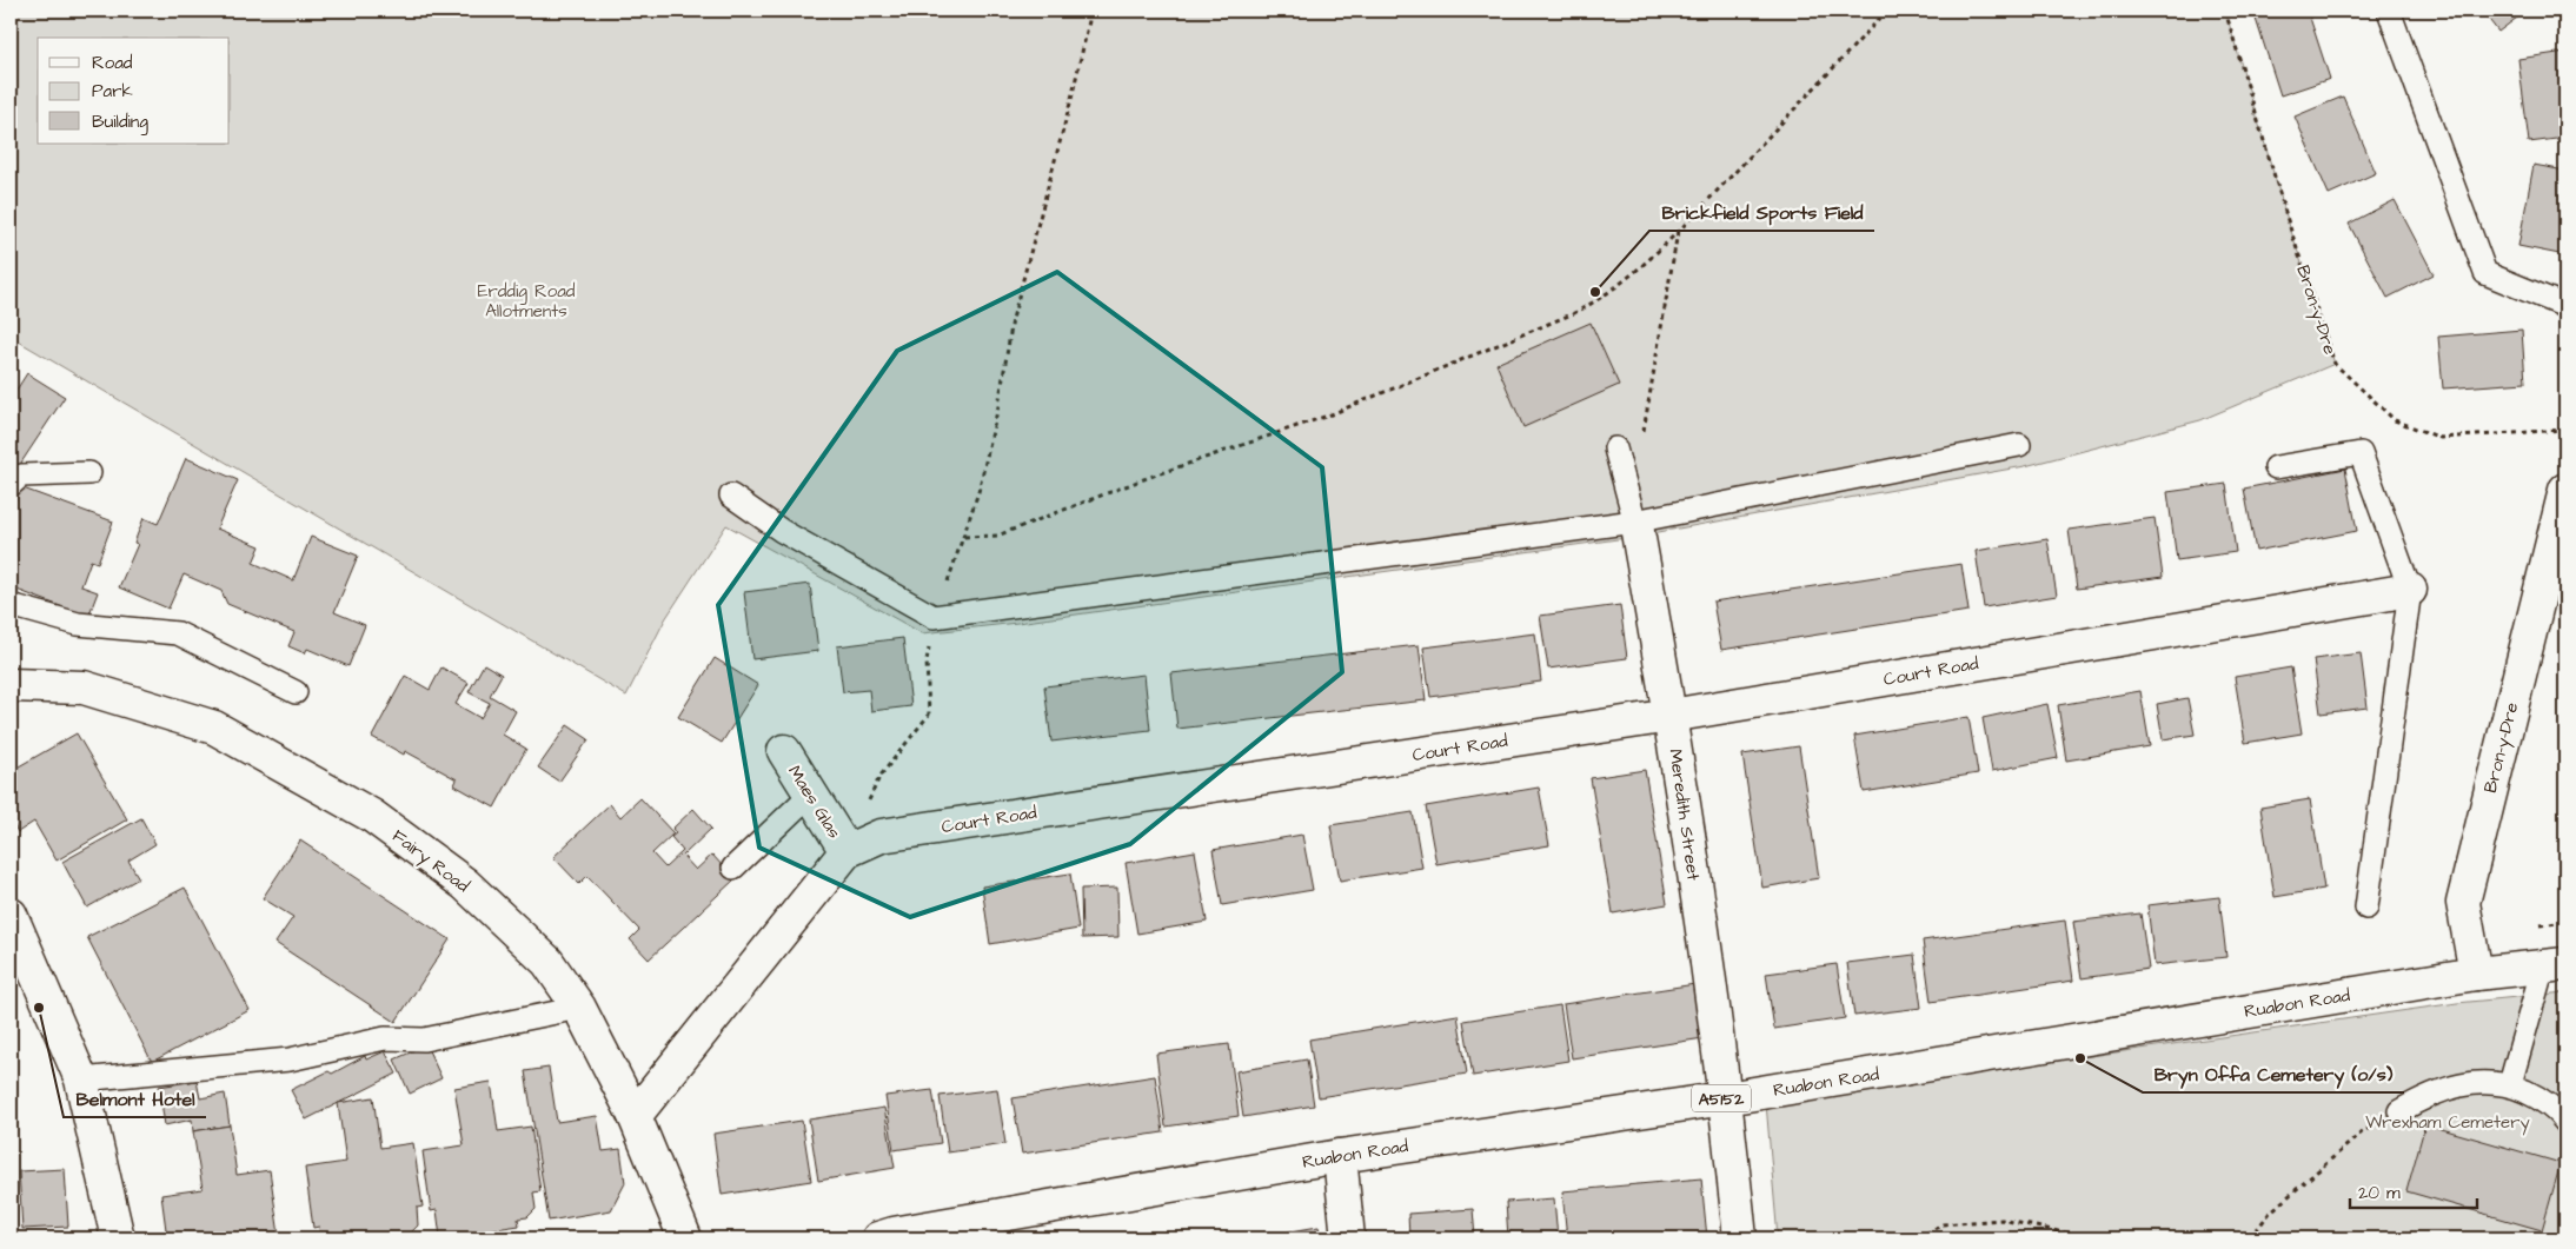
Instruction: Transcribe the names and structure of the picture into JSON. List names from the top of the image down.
{
  "streets": {
    "street": [
      "Bron-y-Dre",
      "Court Road",
      "Maes Glas",
      "Meredith Street",
      "Fairy Road",
      "Ruabon Road",
      "A5152"
    ]
  },
  "crossings": [
    ["Bron-y-Dre", "Ruabon Road"],
    ["Court Road", "Maes Glas"],
    ["Court Road", "Meredith Street"],
    ["Court Road", "Fairy Road"],
    ["Meredith Street", "Ruabon Road"]
  ],
  "parks": ["Erddig Road Allotments", "Wrexham Cemetery"],
  "places": ["Brickfield Sports Field", "Belmont Hotel", "Bryn Offa Cemetery (o/s)"],
  "legend": ["Road", "Park", "Building"],
  "scale_bar": "20 m"
}
